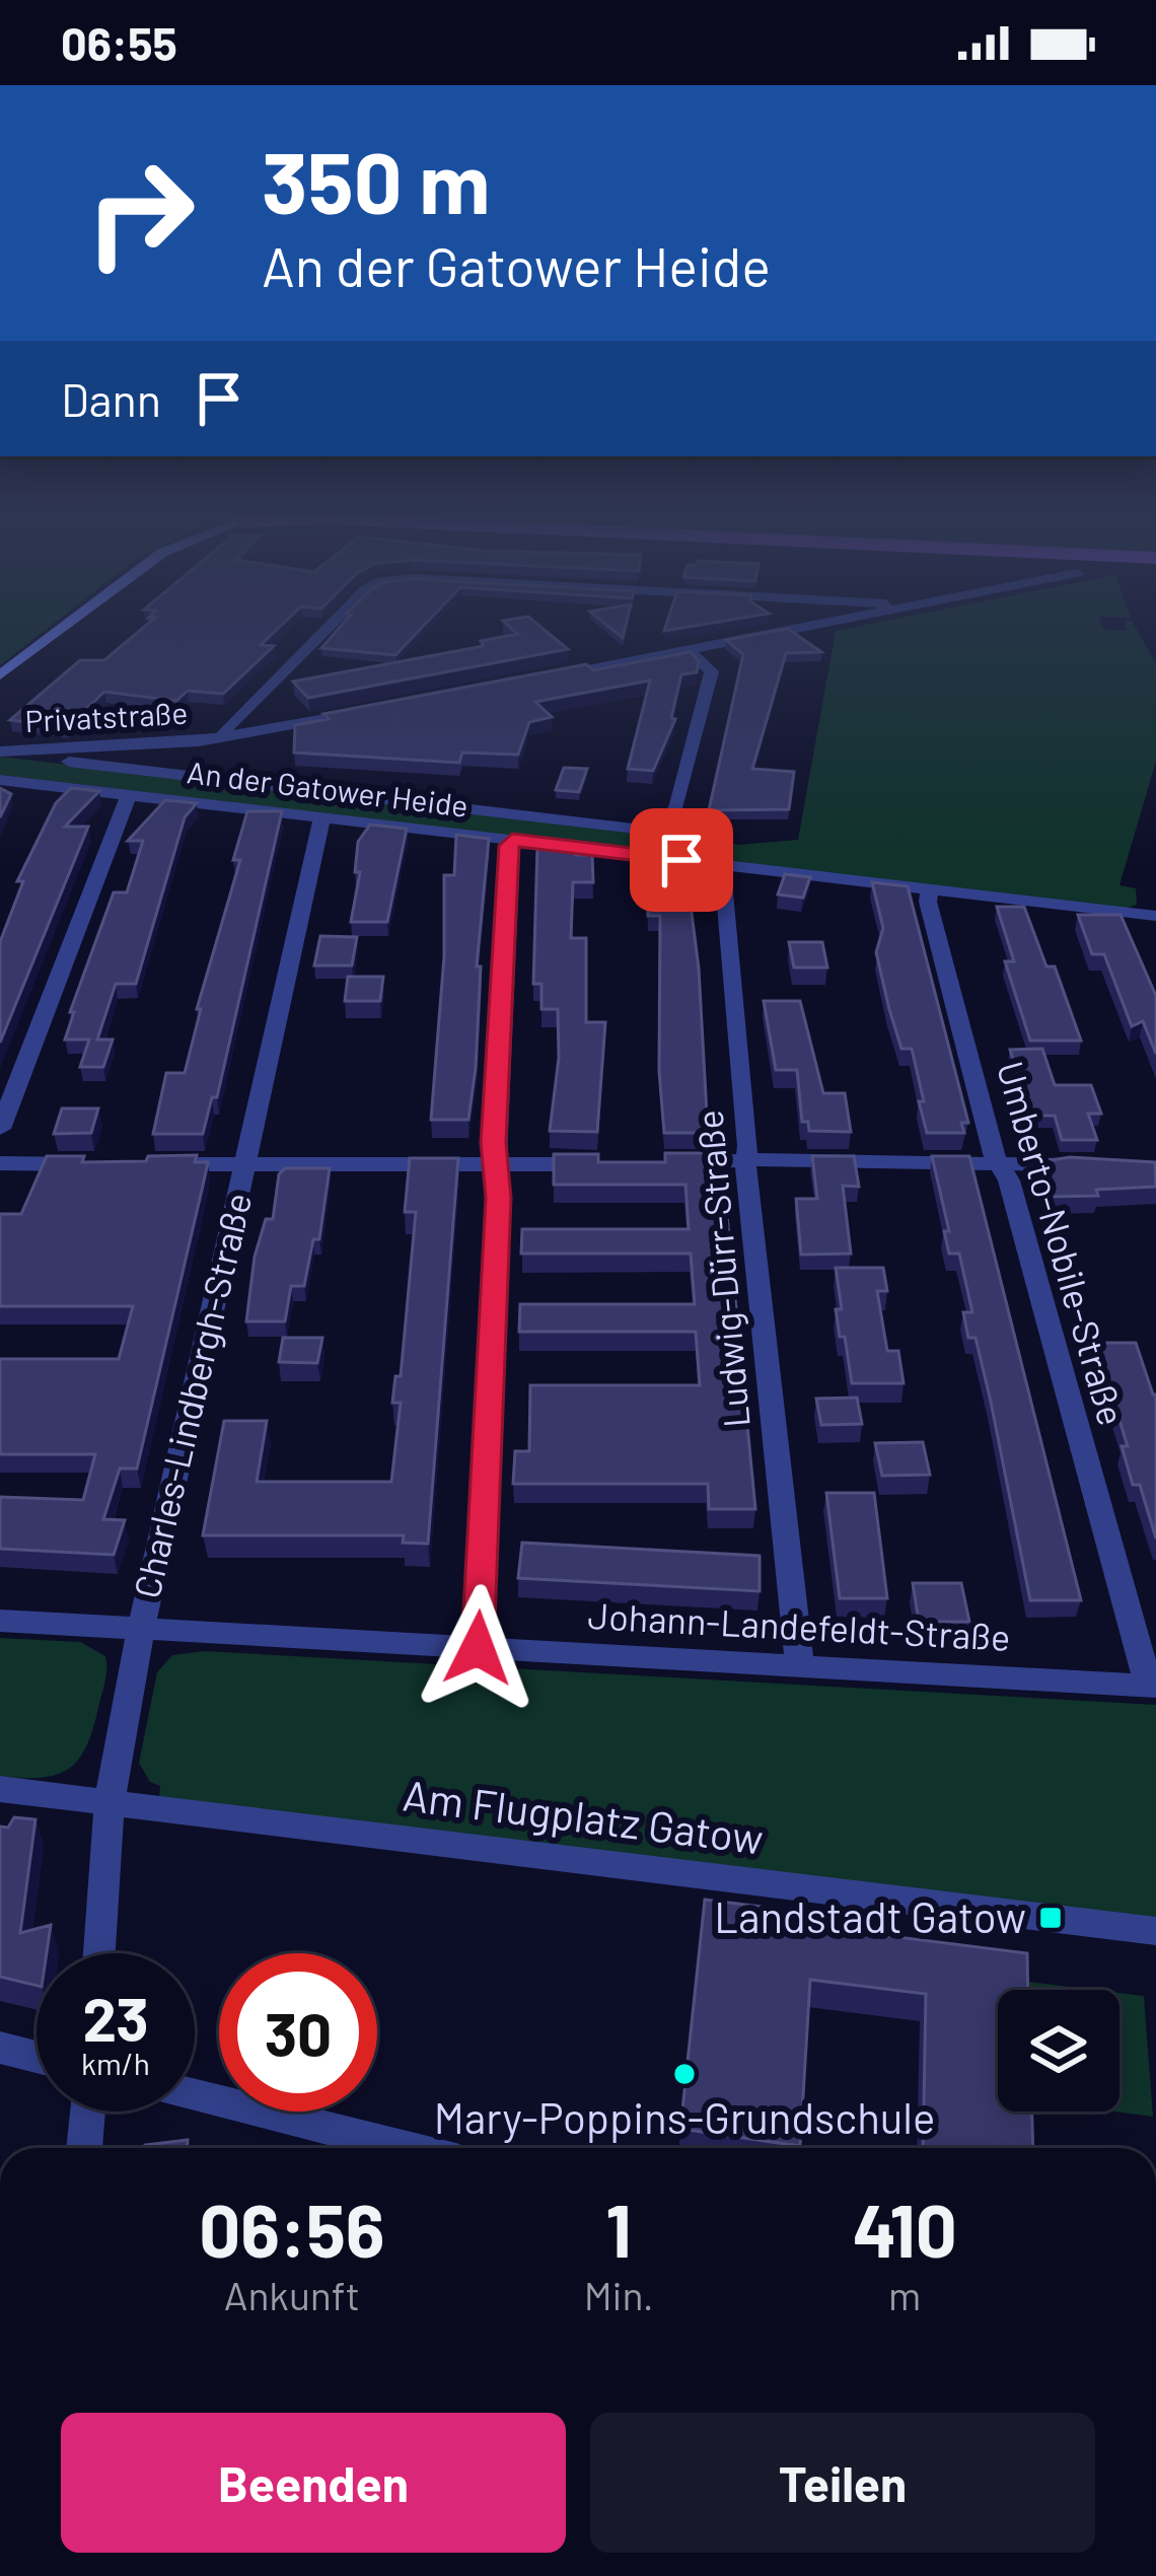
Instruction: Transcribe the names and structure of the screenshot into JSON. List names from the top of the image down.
{
  "streets": {
    "street": [
      "Privatstraße",
      "An der Gatower Heide",
      "Umberto-Nobile-Straße",
      "Ludwig-Dürr-Straße",
      "Charles-Lindbergh-Straße",
      "Johann-Landefeldt-Straße",
      "Am Flugplatz Gatow"
    ]
  },
  "crossings": [
    ["An der Gatower Heide", "Umberto-Nobile-Straße"],
    ["An der Gatower Heide", "Ludwig-Dürr-Straße"],
    ["An der Gatower Heide", "Charles-Lindbergh-Straße"],
    ["Umberto-Nobile-Straße", "Johann-Landefeldt-Straße"],
    ["Ludwig-Dürr-Straße", "Johann-Landefeldt-Straße"],
    ["Charles-Lindbergh-Straße", "Johann-Landefeldt-Straße"],
    ["Charles-Lindbergh-Straße", "Am Flugplatz Gatow"]
  ],
  "places": {
    "transit": ["Landstadt Gatow"],
    "other": ["Mary-Poppins-Grundschule"]
  },
  "page": {
    "status": "06:55",
    "turn": ["350 m", "An der Gatower Heide"],
    "then": "Dann",
    "speed": "23 km/h",
    "limit": "30",
    "eta": [
      "06:56",
      "Ankunft",
      "1",
      "Min.",
      "410",
      "m"
    ],
    "buttons": ["Beenden", "Teilen"]
  }
}
